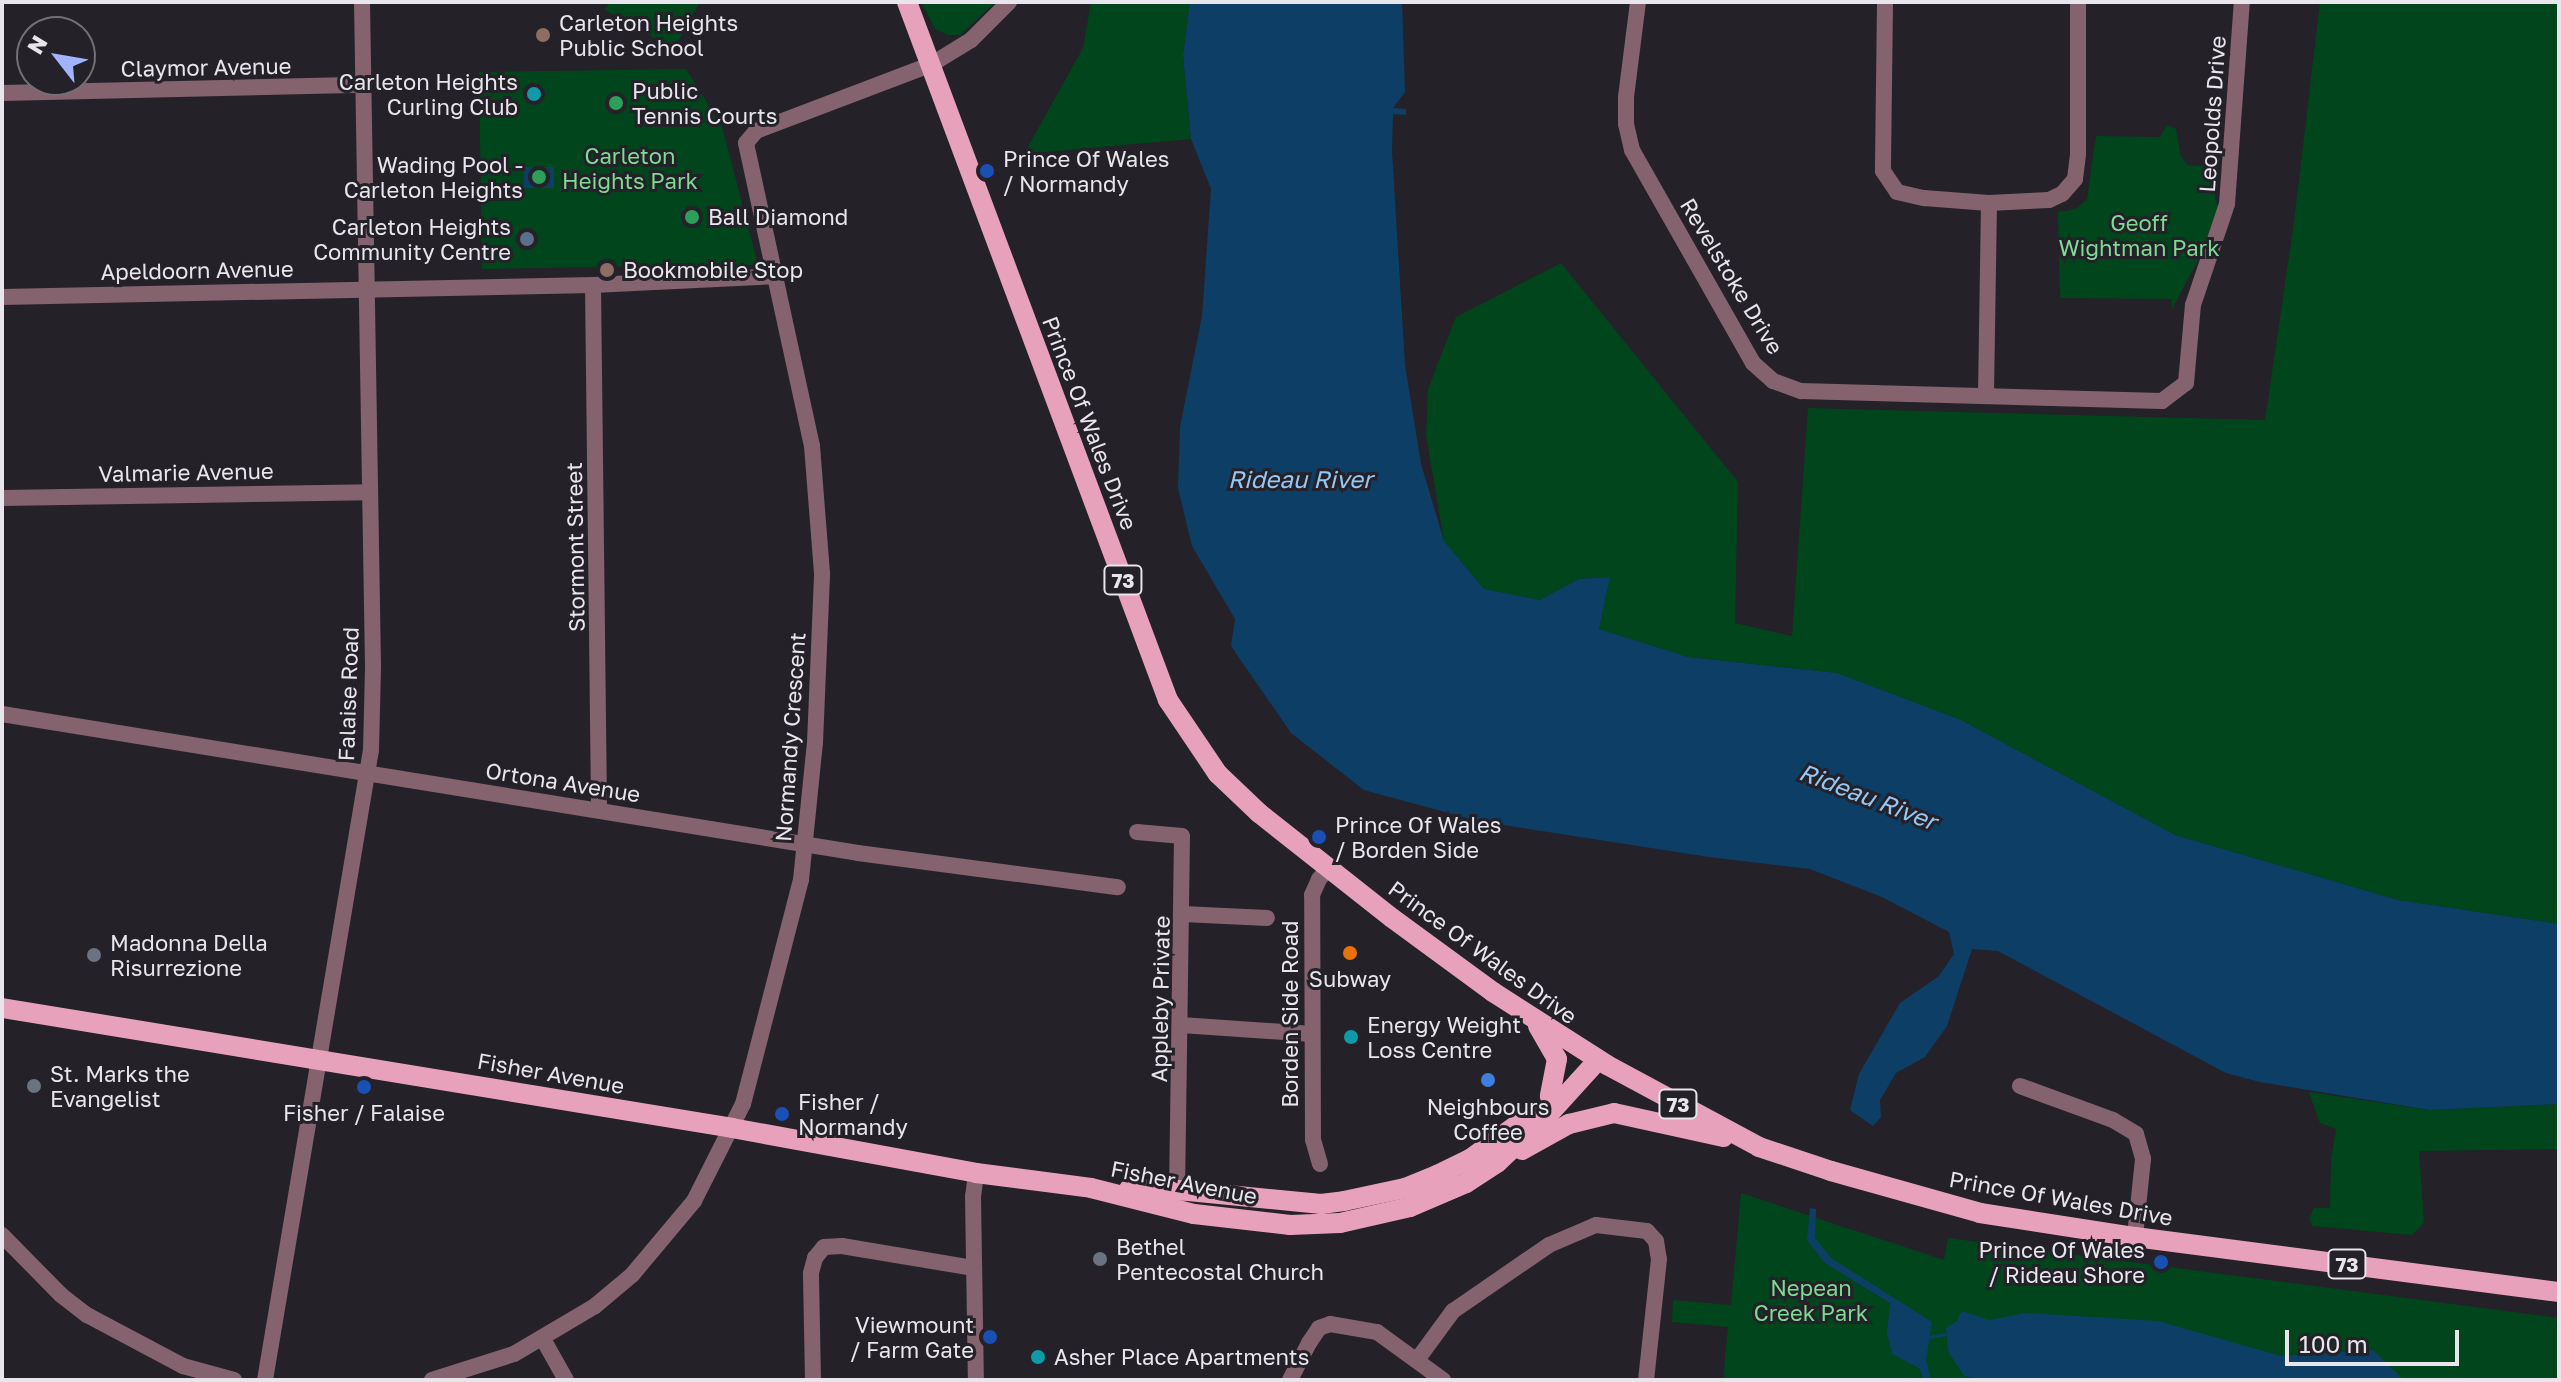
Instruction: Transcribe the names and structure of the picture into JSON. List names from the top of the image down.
{
  "streets": {
    "main road": ["Prince Of Wales Drive", "73", "Fisher Avenue"],
    "street": [
      "Claymor Avenue",
      "Leopolds Drive",
      "Apeldoorn Avenue",
      "Revelstoke Drive",
      "Valmarie Avenue",
      "Stormont Street",
      "Falaise Road",
      "Normandy Crescent",
      "Ortona Avenue",
      "Appleby Private",
      "Borden Side Road"
    ]
  },
  "crossings": [
    ["Claymor Avenue", "Falaise Road"],
    ["Leopolds Drive", "Revelstoke Drive"],
    ["Apeldoorn Avenue", "Stormont Street"],
    ["Apeldoorn Avenue", "Falaise Road"],
    ["Apeldoorn Avenue", "Normandy Crescent"],
    ["Prince Of Wales Drive", "Normandy Crescent"],
    ["Prince Of Wales Drive", "Borden Side Road"],
    ["Prince Of Wales Drive", "Fisher Avenue"],
    ["Valmarie Avenue", "Falaise Road"],
    ["Stormont Street", "Ortona Avenue"],
    ["Falaise Road", "Ortona Avenue"],
    ["Falaise Road", "Fisher Avenue"],
    ["Normandy Crescent", "Ortona Avenue"],
    ["Normandy Crescent", "Fisher Avenue"],
    ["Appleby Private", "Fisher Avenue"]
  ],
  "water": ["Rideau River"],
  "parks": ["Carleton Heights Park", "Geoff Wightman Park", "Nepean Creek Park"],
  "places": [
    "Carleton Heights Public School",
    "Carleton Heights Curling Club",
    "Public Tennis Courts",
    "Prince Of Wales / Normandy",
    "Wading Pool - Carleton Heights",
    "Ball Diamond",
    "Carleton Heights Community Centre",
    "Bookmobile Stop",
    "Prince Of Wales / Borden Side",
    "Subway",
    "Madonna Della Risurrezione",
    "Energy Weight Loss Centre",
    "Neighbours Coffee",
    "St. Marks the Evangelist",
    "Fisher / Falaise",
    "Fisher / Normandy",
    "Bethel Pentecostal Church",
    "Prince Of Wales / Rideau Shore",
    "Viewmount / Farm Gate",
    "Asher Place Apartments"
  ],
  "scale_bar": "100 m",
  "north": "top left"
}
